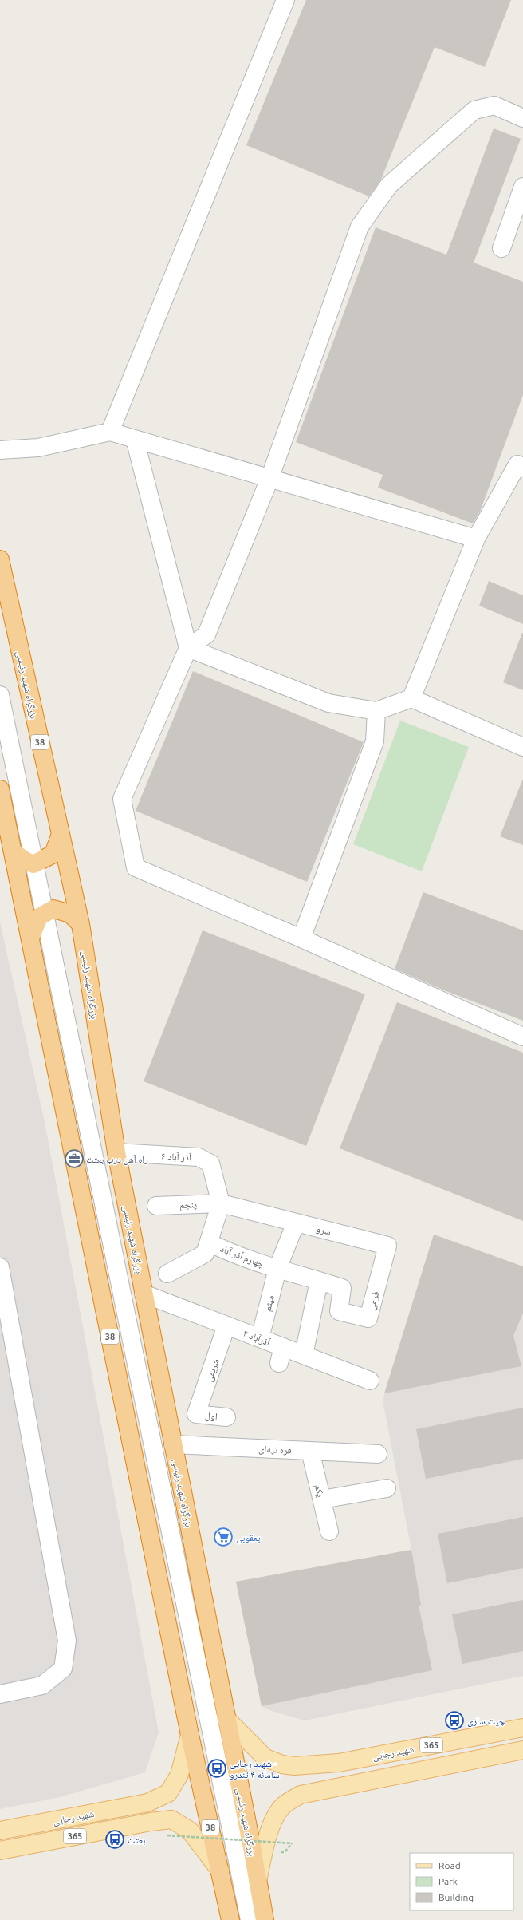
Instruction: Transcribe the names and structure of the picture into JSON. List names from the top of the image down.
{
  "streets": {
    "highway": ["بزرگراه شهید رئیسی", "38"],
    "main road": ["365", "شهید رجایی"],
    "street": [
      "آذر آباد ۶",
      "پنجم",
      "سرو",
      "چهارم آذر آباد",
      "فرعی",
      "میثم",
      "۳ آذرآباد",
      "شریفی",
      "اول",
      "قره تپه‌ای",
      "یکم"
    ]
  },
  "crossings": [
    ["بزرگراه شهید رئیسی", "آذر آباد ۶"],
    ["بزرگراه شهید رئیسی", "۳ آذرآباد"],
    ["بزرگراه شهید رئیسی", "قره تپه‌ای"],
    ["بزرگراه شهید رئیسی", "365"],
    ["بزرگراه شهید رئیسی", "شهید رجایی"],
    ["38", "شهید رجایی"],
    ["آذر آباد ۶", "پنجم"],
    ["آذر آباد ۶", "سرو"],
    ["آذر آباد ۶", "چهارم آذر آباد"],
    ["پنجم", "سرو"],
    ["پنجم", "چهارم آذر آباد"],
    ["سرو", "چهارم آذر آباد"],
    ["سرو", "فرعی"],
    ["سرو", "میثم"],
    ["چهارم آذر آباد", "فرعی"],
    ["چهارم آذر آباد", "میثم"],
    ["میثم", "۳ آذرآباد"],
    ["۳ آذرآباد", "شریفی"],
    ["شریفی", "اول"],
    ["قره تپه‌ای", "یکم"]
  ],
  "places": {
    "office": ["راه آهن درب بعثت"],
    "supermarket": ["یعقوبی"],
    "bus stop": ["چیت سازی", "شهید رجایی - سامانه ۴ تندرو", "بعثت"]
  },
  "legend": ["Road", "Park", "Building"]
}
